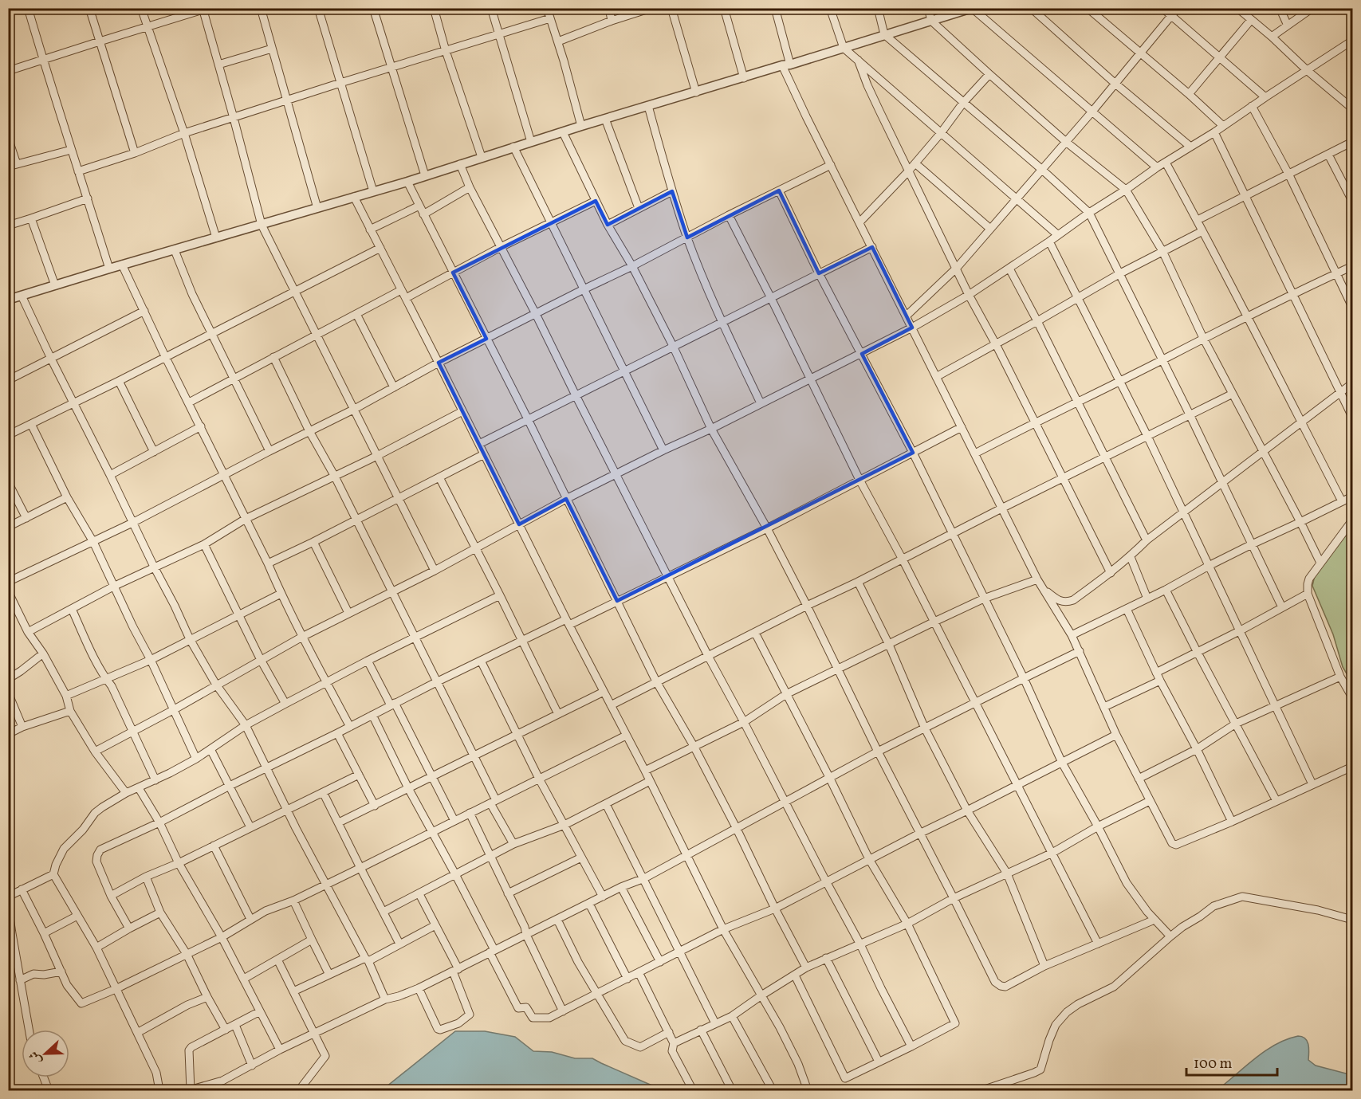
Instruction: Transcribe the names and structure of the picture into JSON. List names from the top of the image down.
{
  "scale_bar": "100 m",
  "north": "left"
}
